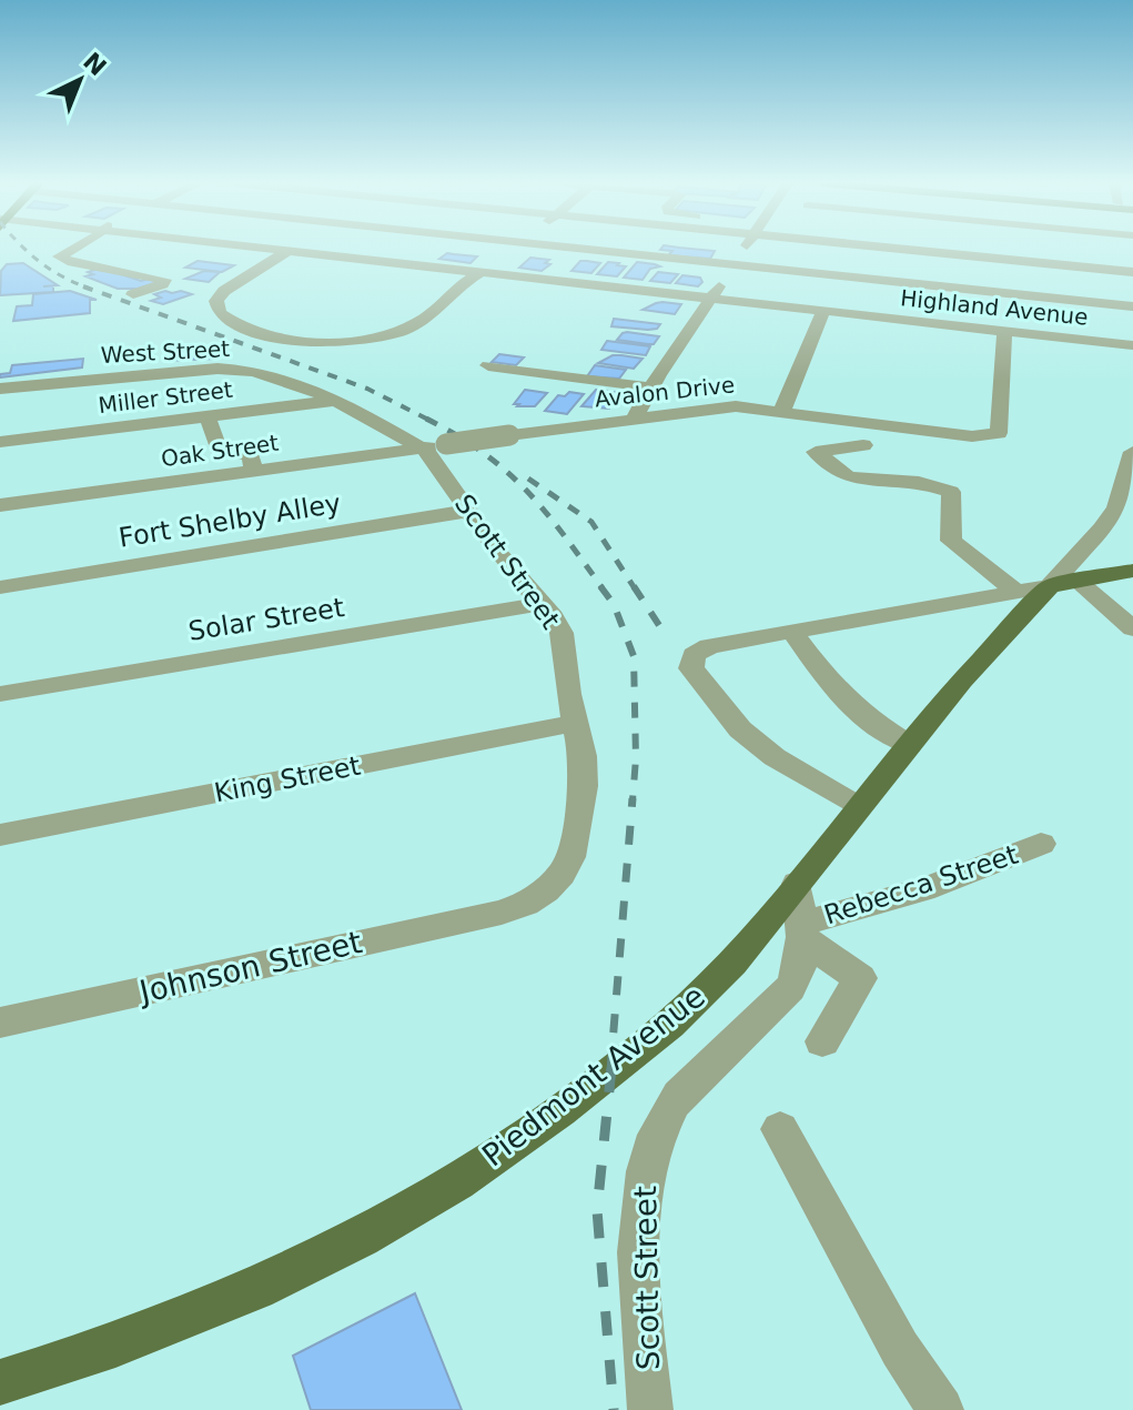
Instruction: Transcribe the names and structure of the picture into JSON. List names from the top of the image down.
{
  "streets": {
    "main road": ["Piedmont Avenue"],
    "street": [
      "Highland Avenue",
      "West Street",
      "Avalon Drive",
      "Miller Street",
      "Oak Street",
      "Fort Shelby Alley",
      "Scott Street",
      "Solar Street",
      "King Street",
      "Rebecca Street",
      "Johnson Street"
    ]
  },
  "crossings": [
    ["Highland Avenue", "Avalon Drive"],
    ["West Street", "Avalon Drive"],
    ["West Street", "Miller Street"],
    ["West Street", "Oak Street"],
    ["West Street", "Scott Street"],
    ["Avalon Drive", "Oak Street"],
    ["Avalon Drive", "Scott Street"],
    ["Oak Street", "Scott Street"],
    ["Fort Shelby Alley", "Scott Street"],
    ["Scott Street", "Solar Street"],
    ["Scott Street", "King Street"],
    ["Scott Street", "Rebecca Street"],
    ["Scott Street", "Johnson Street"],
    ["Scott Street", "Piedmont Avenue"]
  ],
  "north": "top right"
}
